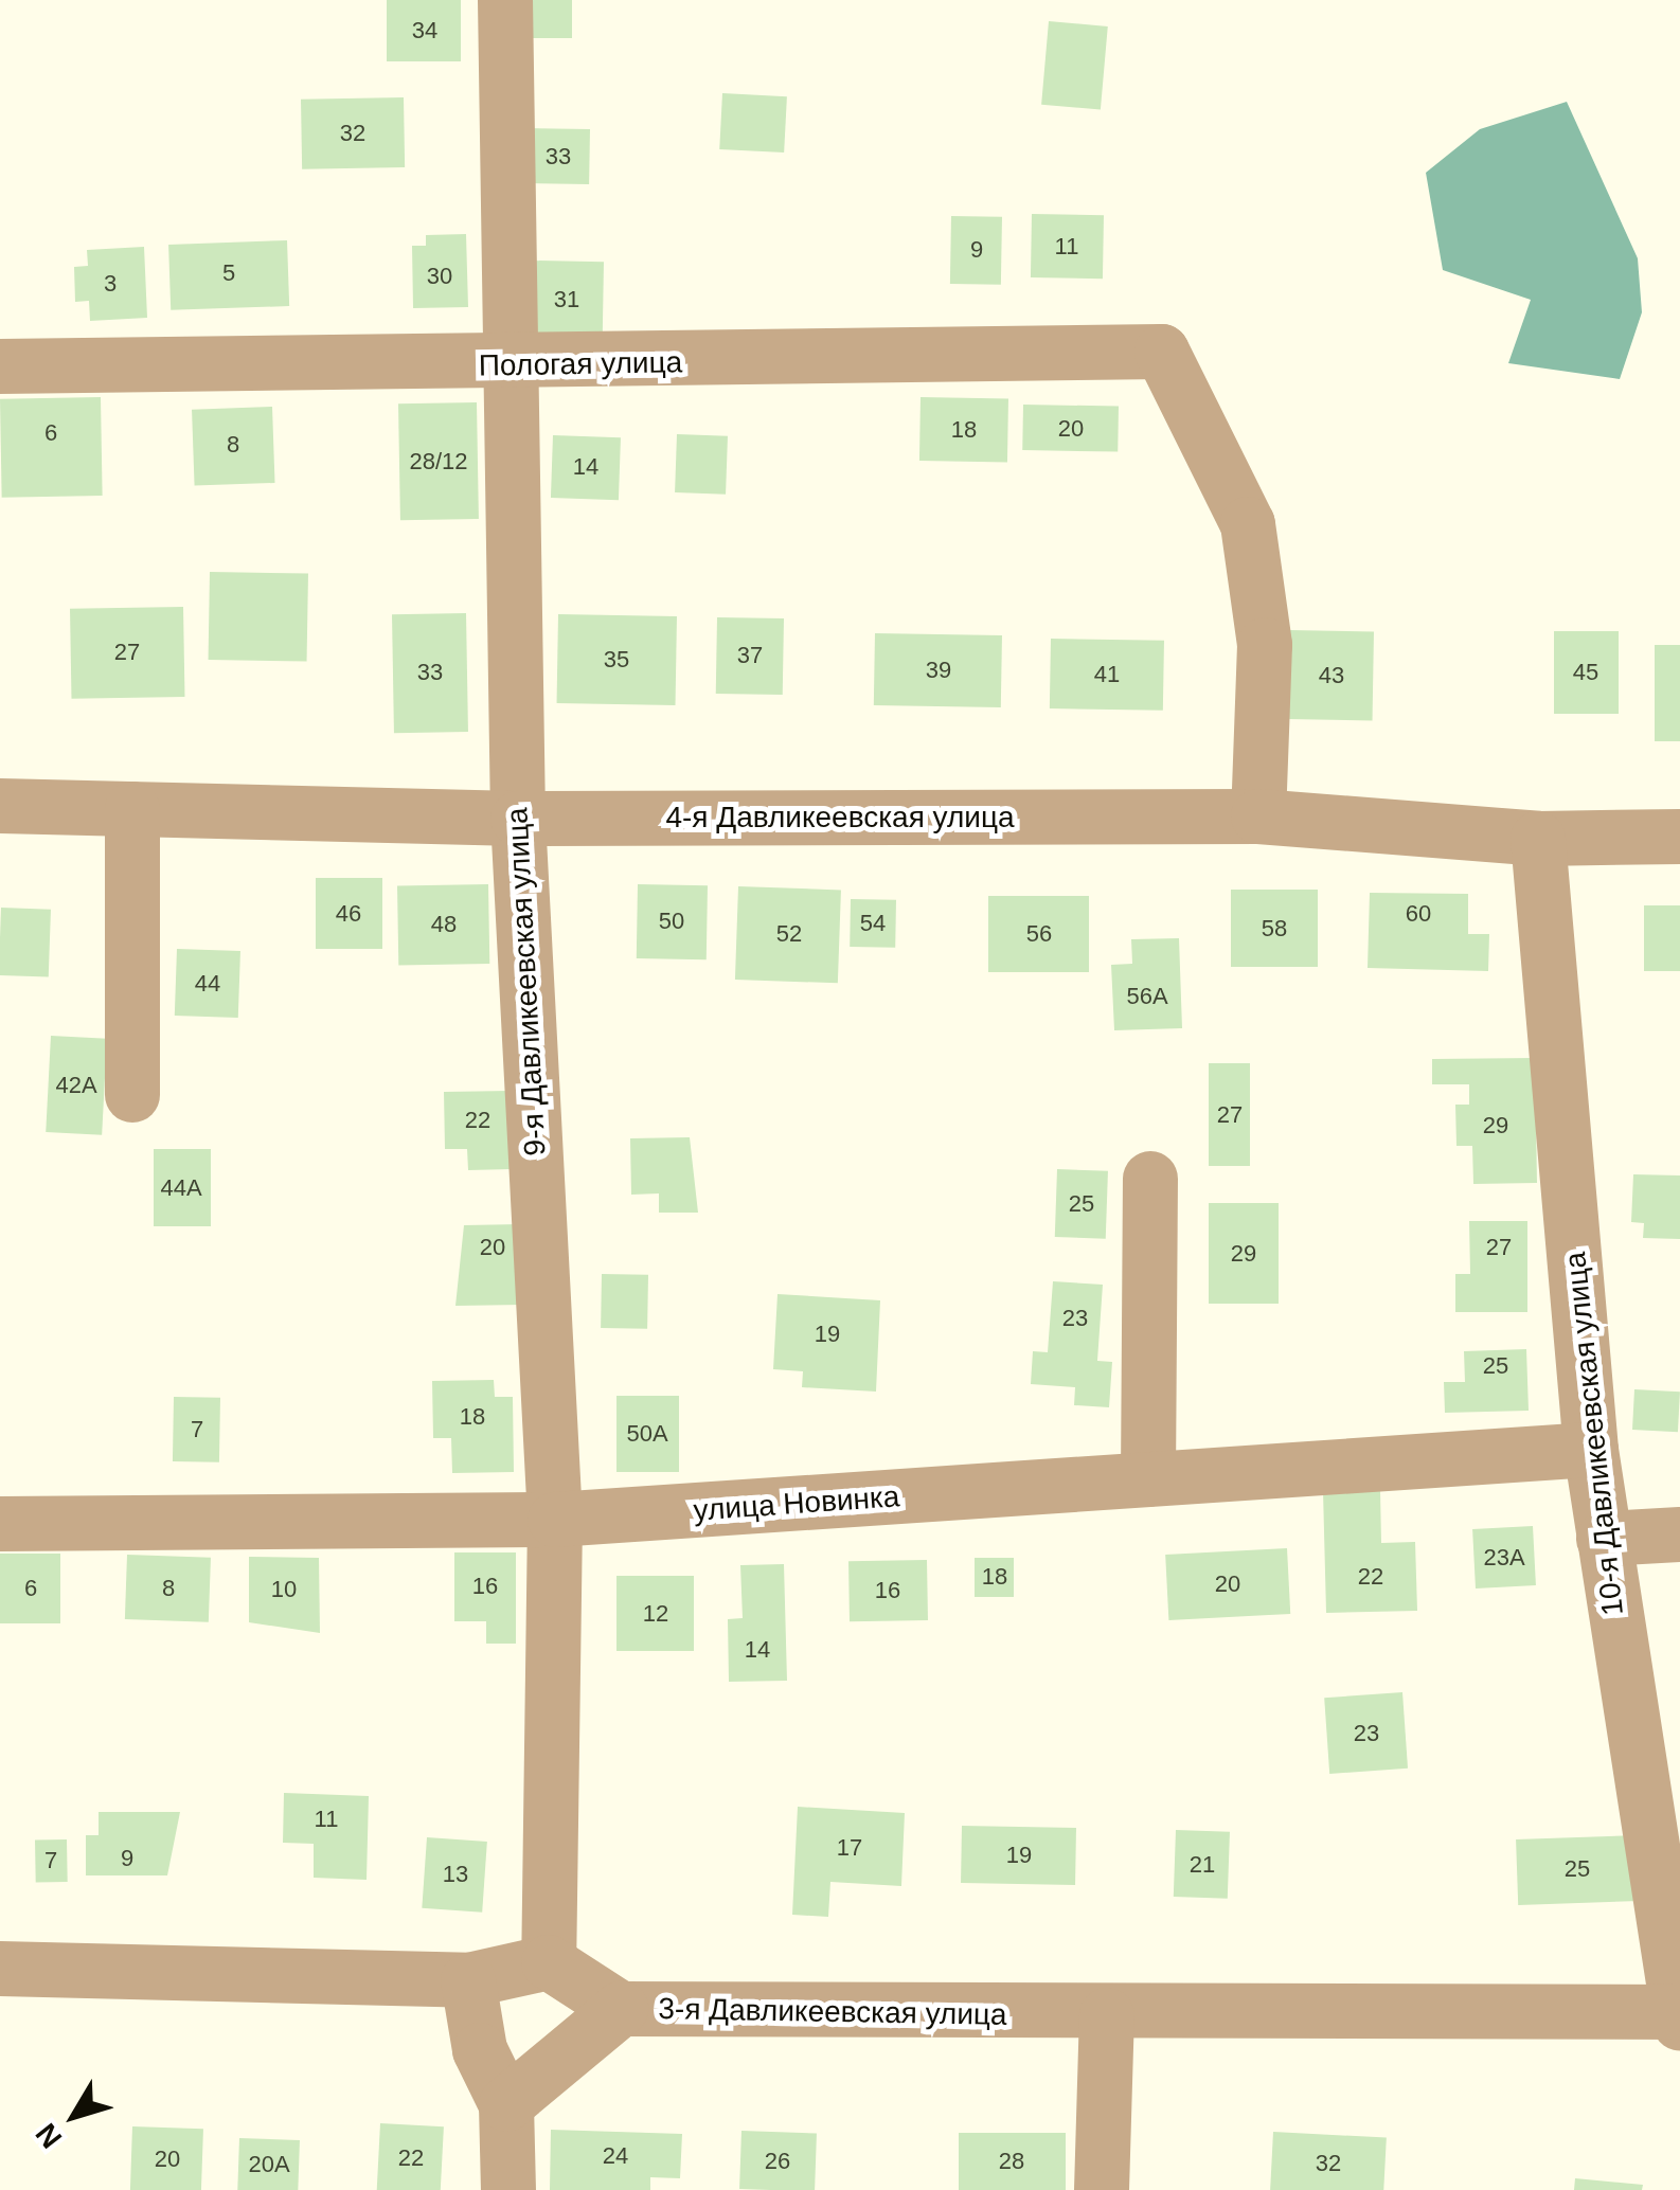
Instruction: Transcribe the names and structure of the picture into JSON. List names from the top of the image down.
{
  "streets": {
    "street": [
      "Пологая улица",
      "4-я Давликеевская улица",
      "9-я Давликеевская улица",
      "10-я Давликеевская улица",
      "улица Новинка",
      "3-я Давликеевская улица"
    ]
  },
  "crossings": [
    ["Пологая улица", "4-я Давликеевская улица"],
    ["Пологая улица", "9-я Давликеевская улица"],
    ["4-я Давликеевская улица", "9-я Давликеевская улица"],
    ["4-я Давликеевская улица", "10-я Давликеевская улица"],
    ["9-я Давликеевская улица", "улица Новинка"],
    ["9-я Давликеевская улица", "3-я Давликеевская улица"],
    ["10-я Давликеевская улица", "улица Новинка"],
    ["10-я Давликеевская улица", "3-я Давликеевская улица"]
  ],
  "house_numbers": [
    "34",
    "32",
    "33",
    "11",
    "9",
    "5",
    "30",
    "3",
    "31",
    "20",
    "18",
    "6",
    "8",
    "28/12",
    "14",
    "27",
    "37",
    "35",
    "39",
    "33",
    "45",
    "41",
    "43",
    "46",
    "60",
    "50",
    "54",
    "48",
    "58",
    "52",
    "56",
    "44",
    "56А",
    "42А",
    "27",
    "22",
    "29",
    "44А",
    "25",
    "20",
    "27",
    "29",
    "23",
    "19",
    "25",
    "18",
    "7",
    "50А",
    "23А",
    "18",
    "22",
    "20",
    "16",
    "6",
    "8",
    "10",
    "16",
    "12",
    "14",
    "23",
    "11",
    "17",
    "19",
    "9",
    "7",
    "21",
    "25",
    "13",
    "24",
    "22",
    "20",
    "26",
    "28",
    "32",
    "20А"
  ],
  "north": "bottom left"
}
